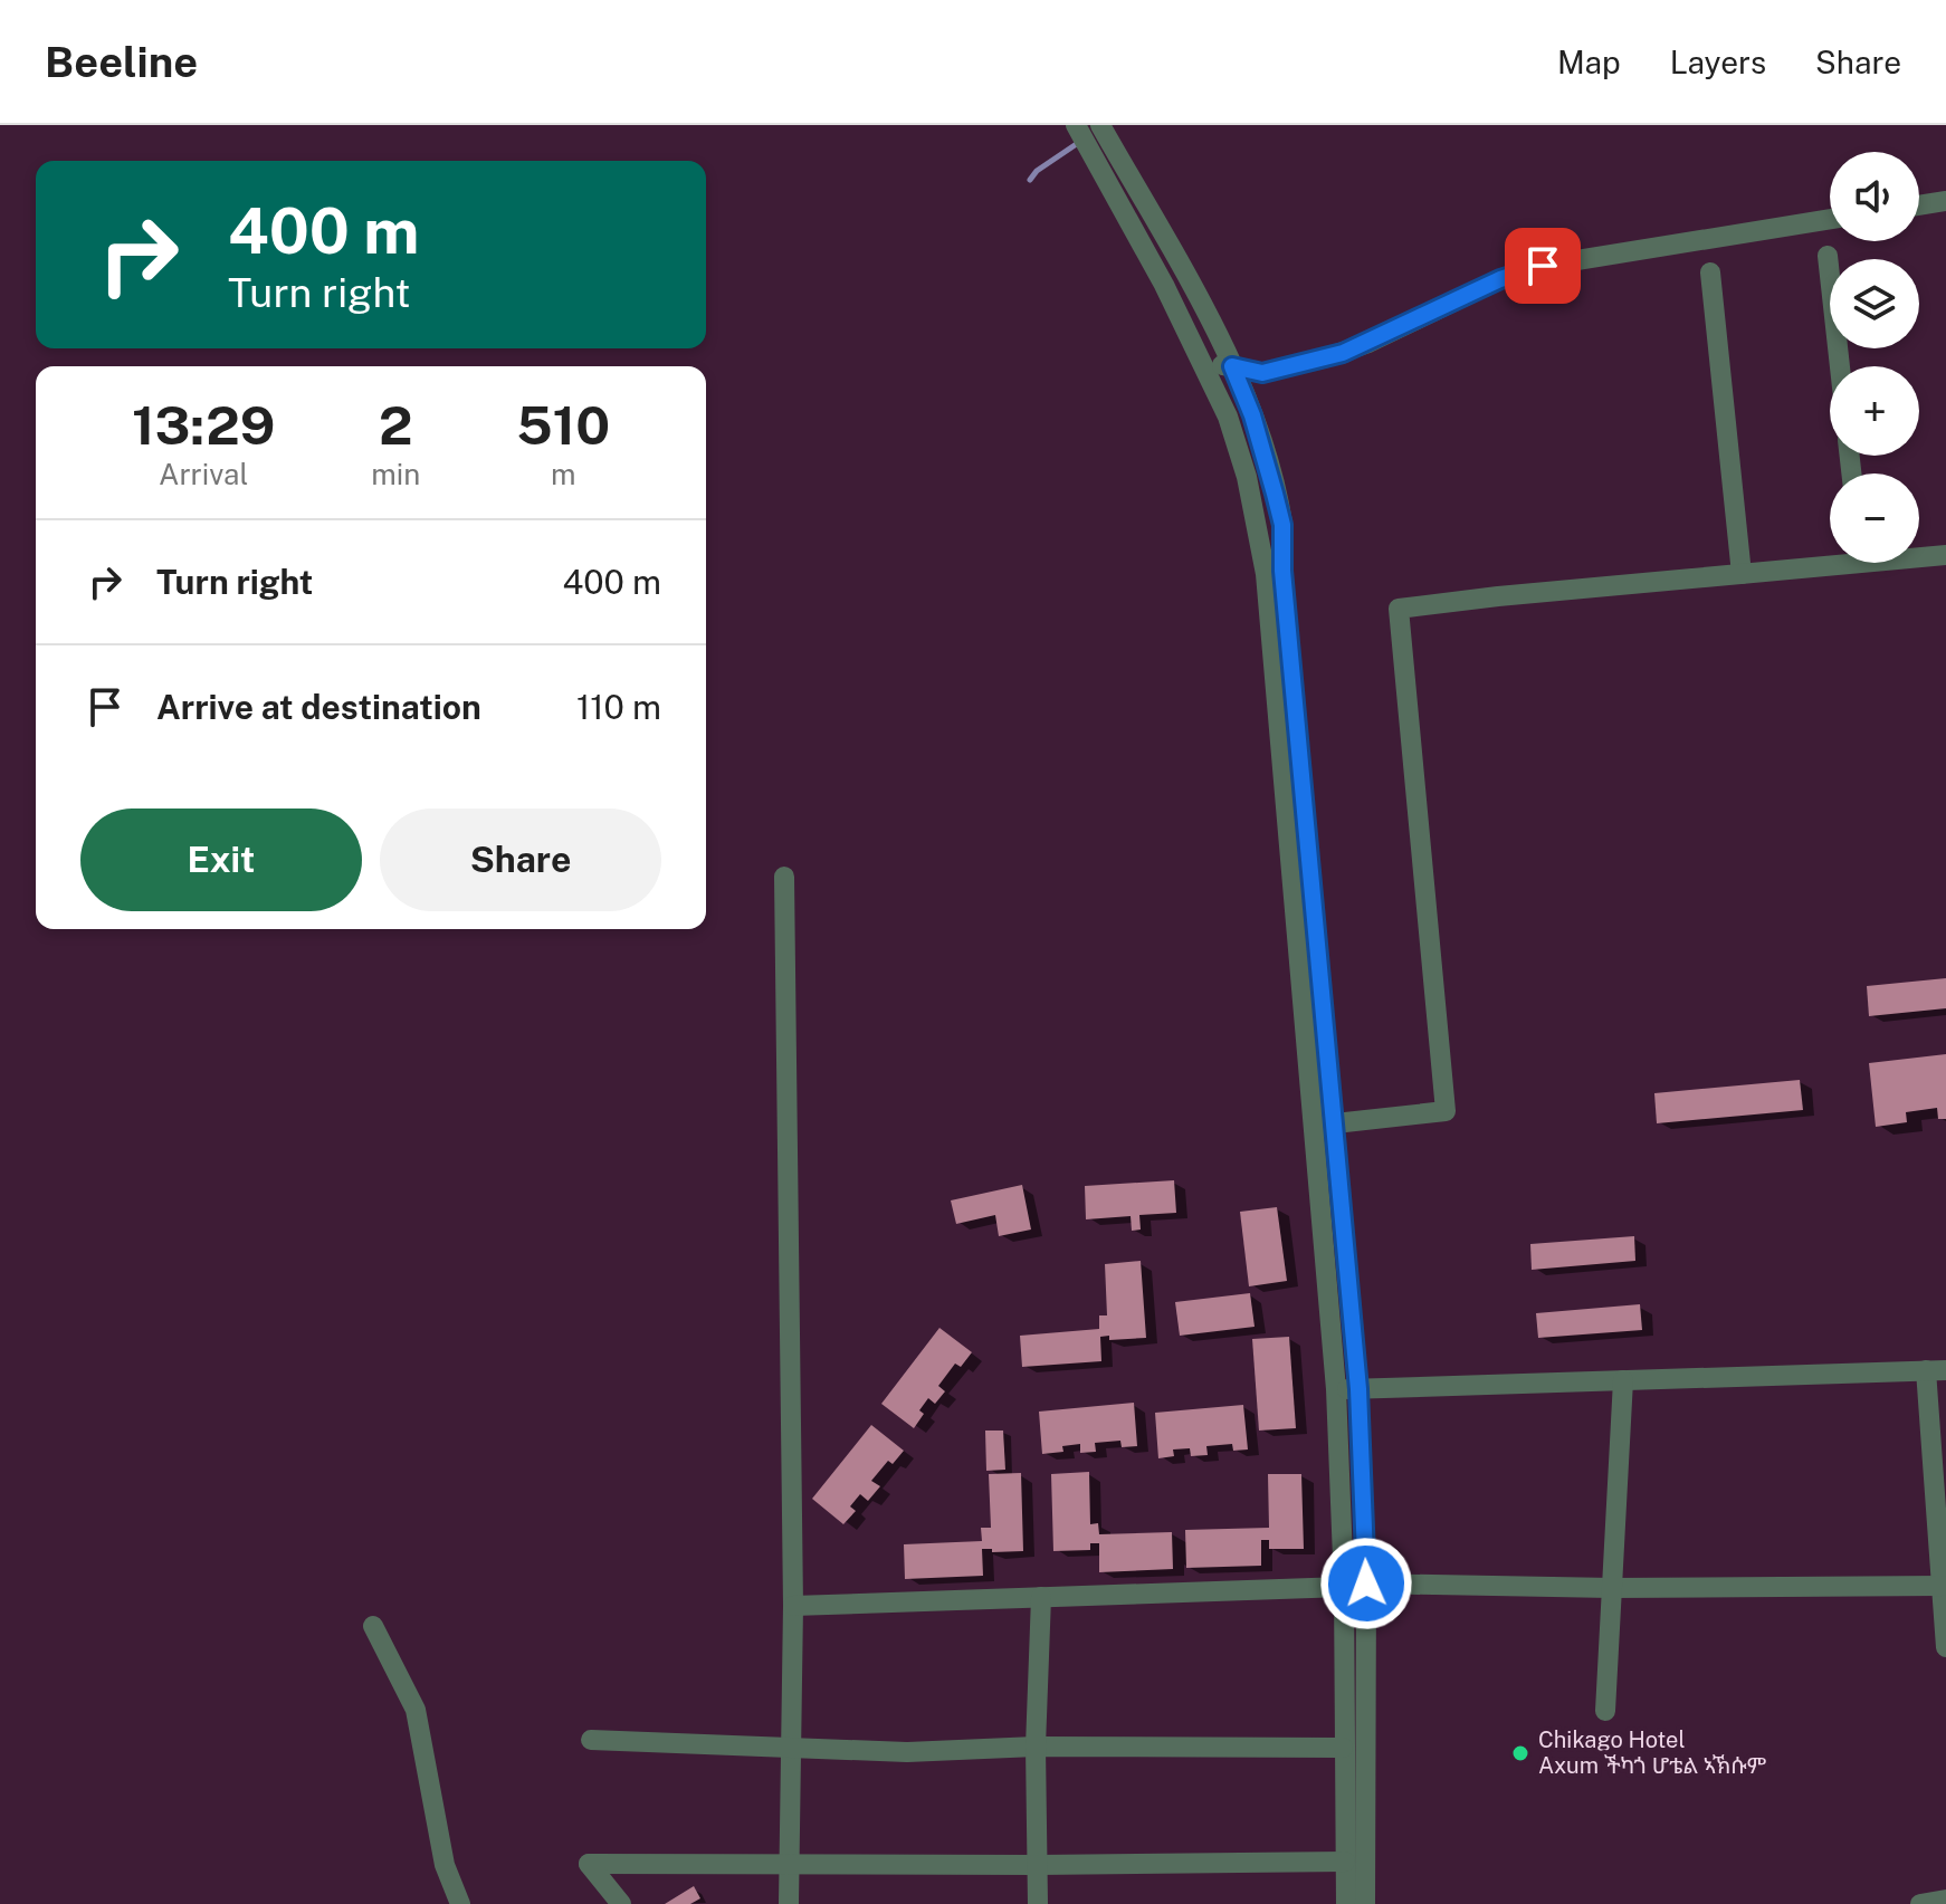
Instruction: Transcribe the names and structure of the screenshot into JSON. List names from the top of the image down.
{
  "places": ["Chikago Hotel Axum ችካጎ ሆቴል ኣኽሱም"],
  "page": {
    "header": "Beeline",
    "nav": ["Map", "Layers", "Share"],
    "map_buttons": ["+", "−"],
    "turn": ["400 m", "Turn right"],
    "eta": [
      "13:29",
      "Arrival",
      "2",
      "min",
      "510",
      "m"
    ],
    "list": [
      {
        "name": "Turn right",
        "value": "400 m"
      },
      {
        "name": "Arrive at destination",
        "value": "110 m"
      }
    ],
    "buttons": ["Exit", "Share"]
  }
}
